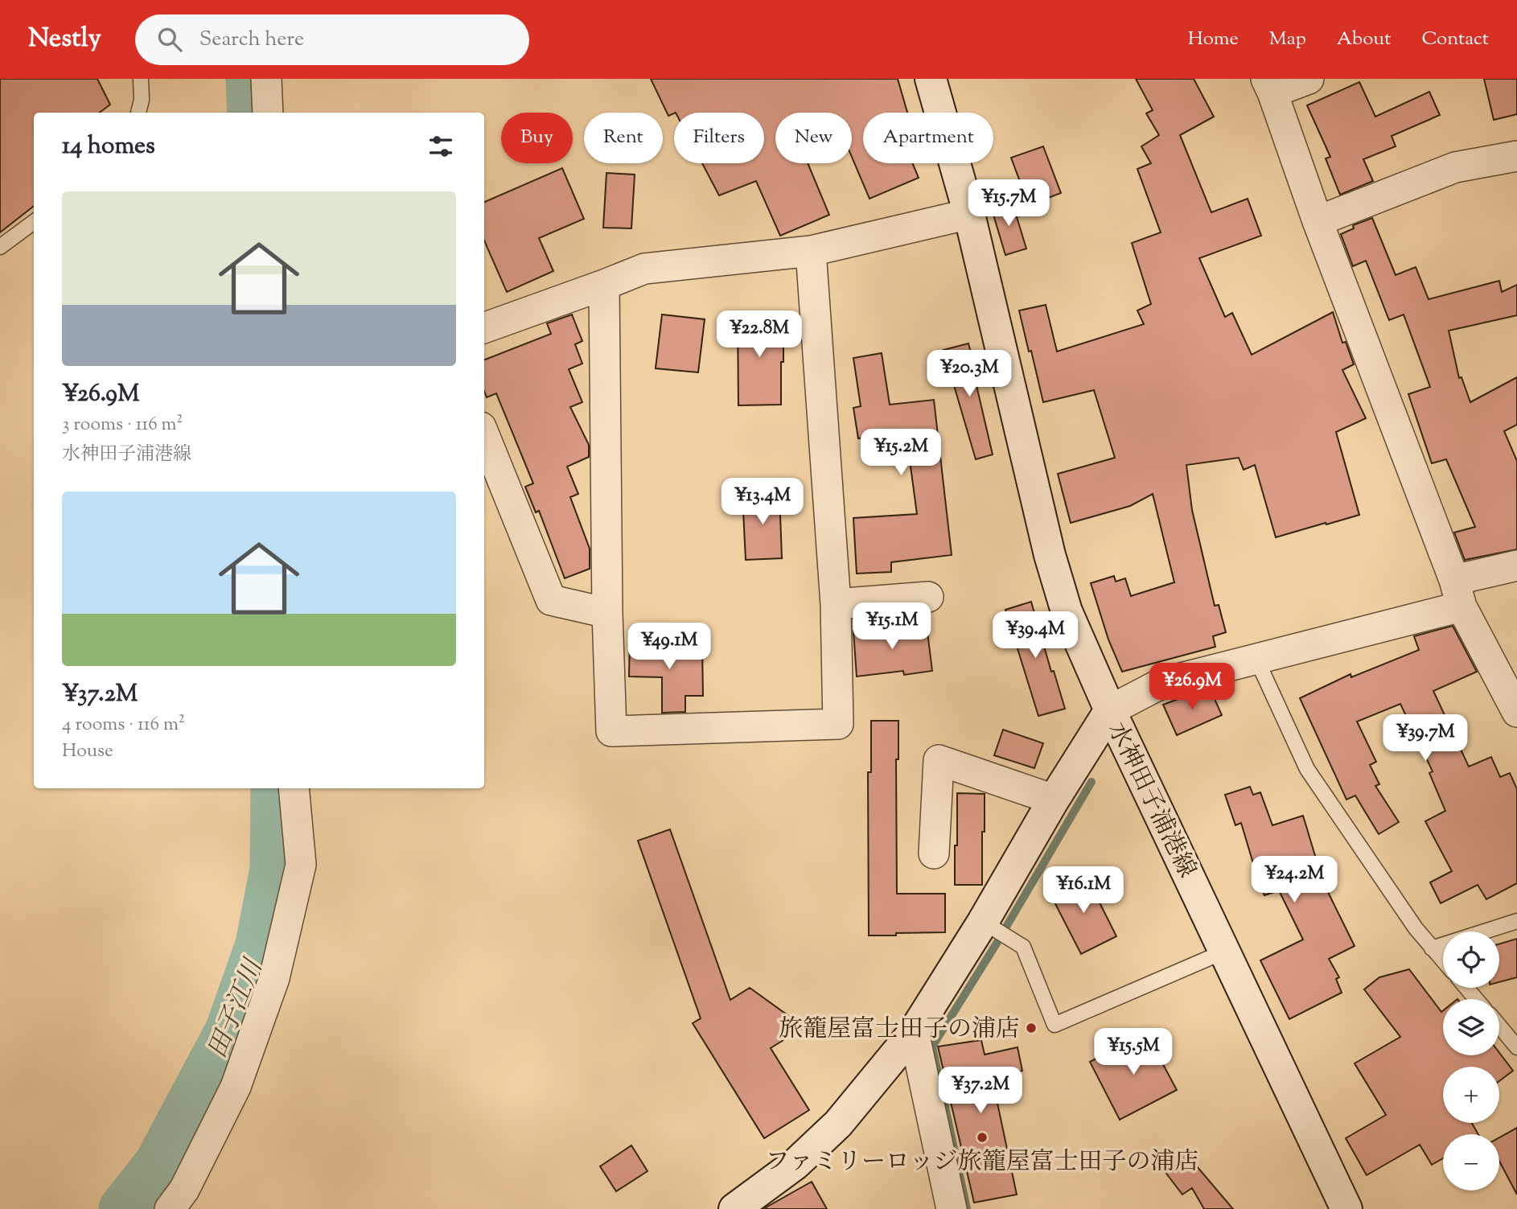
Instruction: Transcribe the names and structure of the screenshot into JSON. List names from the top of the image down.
{
  "streets": {
    "main road": ["水神田子浦港線"]
  },
  "water": ["田子江川"],
  "places": ["旅籠屋富士田子の浦店", "ファミリーロッジ旅籠屋富士田子の浦店"],
  "page": {
    "header": "Nestly",
    "search": "Search here",
    "nav": [
      "Home",
      "Map",
      "About",
      "Contact"
    ],
    "chip": [
      "Buy",
      "Rent",
      "Filters",
      "New",
      "Apartment"
    ],
    "heading": "14 homes",
    "price": [
      "¥15.7M",
      "¥22.8M",
      "¥20.3M",
      "¥15.2M",
      "¥13.4M",
      "¥15.1M",
      "¥39.4M",
      "¥49.1M",
      "¥26.9M",
      "¥39.7M",
      "¥24.2M",
      "¥16.1M",
      "¥15.5M",
      "¥37.2M"
    ],
    "list": [
      {
        "name": "¥26.9M",
        "note": "3 rooms · 116 m² · 水神田子浦港線"
      },
      {
        "name": "¥37.2M",
        "note": "4 rooms · 116 m² · House"
      }
    ],
    "map_buttons": ["+", "−"]
  }
}
